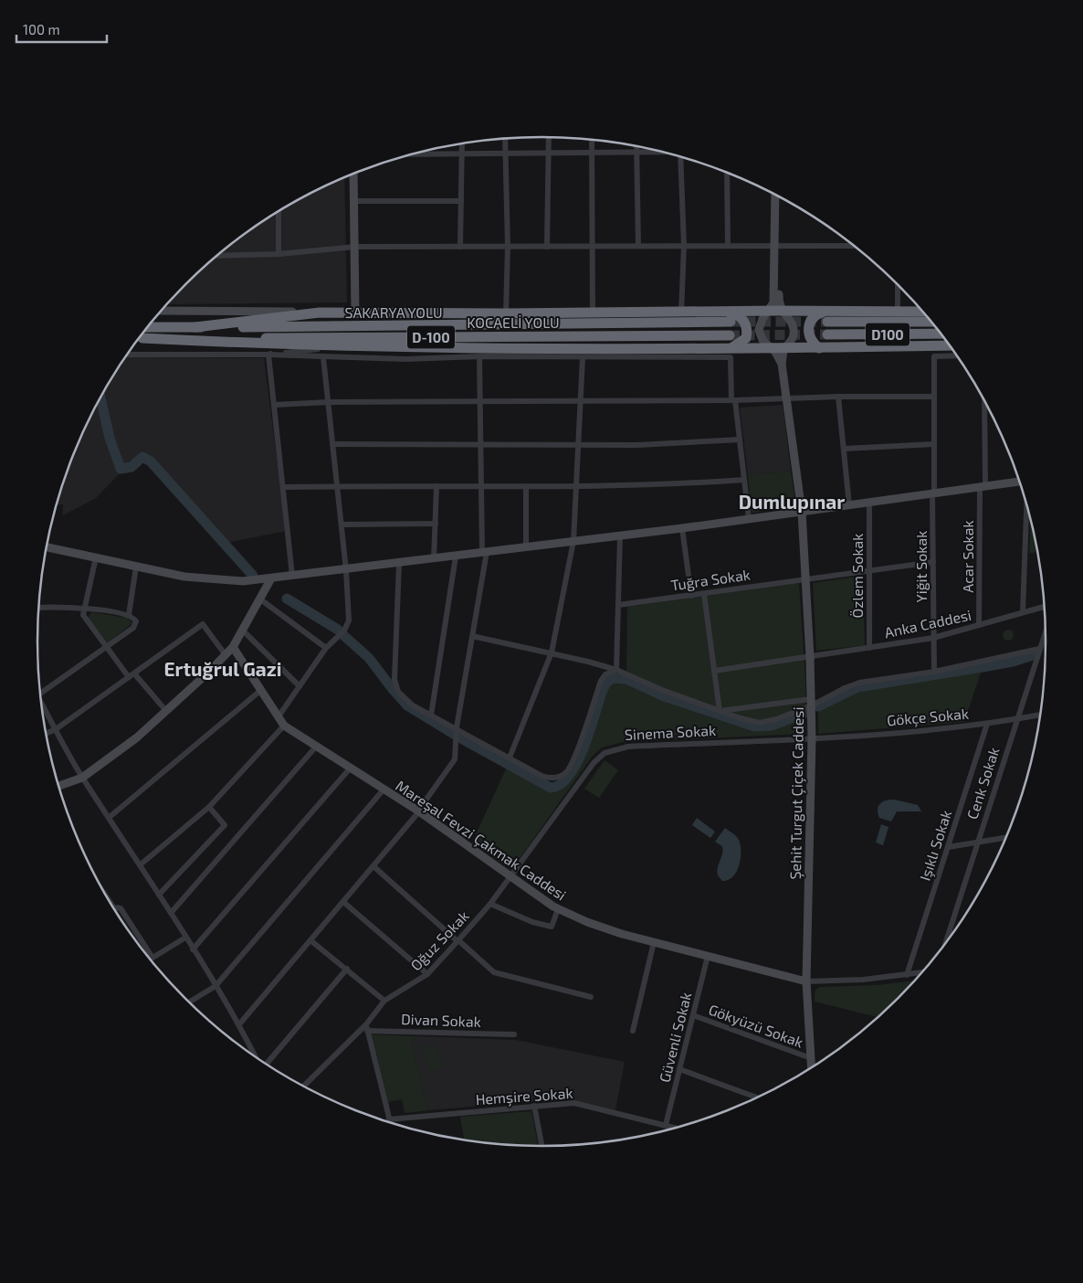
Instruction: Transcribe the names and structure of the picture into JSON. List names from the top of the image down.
{
  "streets": {
    "highway": [
      "SAKARYA YOLU",
      "KOCAELİ YOLU",
      "D100",
      "D-100"
    ],
    "street": [
      "Acar Sokak",
      "Yiğit Sokak",
      "Özlem Sokak",
      "Tuğra Sokak",
      "Anka Caddesi",
      "Gökçe Sokak",
      "Sinema Sokak",
      "Cenk Sokak",
      "Şehit Turgut Çiçek Caddesi",
      "Mareşal Fevzi Çakmak Caddesi",
      "Işıklı Sokak",
      "Oğuz Sokak",
      "Divan Sokak",
      "Gökyüzü Sokak",
      "Güvenli Sokak",
      "Hemşire Sokak"
    ]
  },
  "crossings": [
    ["Acar Sokak", "Anka Caddesi"],
    ["Yiğit Sokak", "Tuğra Sokak"],
    ["Yiğit Sokak", "Anka Caddesi"],
    ["Özlem Sokak", "Tuğra Sokak"],
    ["Özlem Sokak", "Anka Caddesi"],
    ["Tuğra Sokak", "Şehit Turgut Çiçek Caddesi"],
    ["Anka Caddesi", "Şehit Turgut Çiçek Caddesi"],
    ["Gökçe Sokak", "Sinema Sokak"],
    ["Gökçe Sokak", "Cenk Sokak"],
    ["Gökçe Sokak", "Şehit Turgut Çiçek Caddesi"],
    ["Gökçe Sokak", "Işıklı Sokak"],
    ["Sinema Sokak", "Şehit Turgut Çiçek Caddesi"],
    ["Sinema Sokak", "Mareşal Fevzi Çakmak Caddesi"],
    ["Sinema Sokak", "Oğuz Sokak"],
    ["Şehit Turgut Çiçek Caddesi", "Mareşal Fevzi Çakmak Caddesi"],
    ["Şehit Turgut Çiçek Caddesi", "Gökyüzü Sokak"],
    ["Mareşal Fevzi Çakmak Caddesi", "Işıklı Sokak"],
    ["Mareşal Fevzi Çakmak Caddesi", "Oğuz Sokak"],
    ["Mareşal Fevzi Çakmak Caddesi", "Güvenli Sokak"],
    ["Oğuz Sokak", "Divan Sokak"],
    ["Gökyüzü Sokak", "Güvenli Sokak"],
    ["Güvenli Sokak", "Hemşire Sokak"]
  ],
  "districts": ["Dumlupınar", "Ertuğrul Gazi"],
  "scale_bar": "100 m"
}
